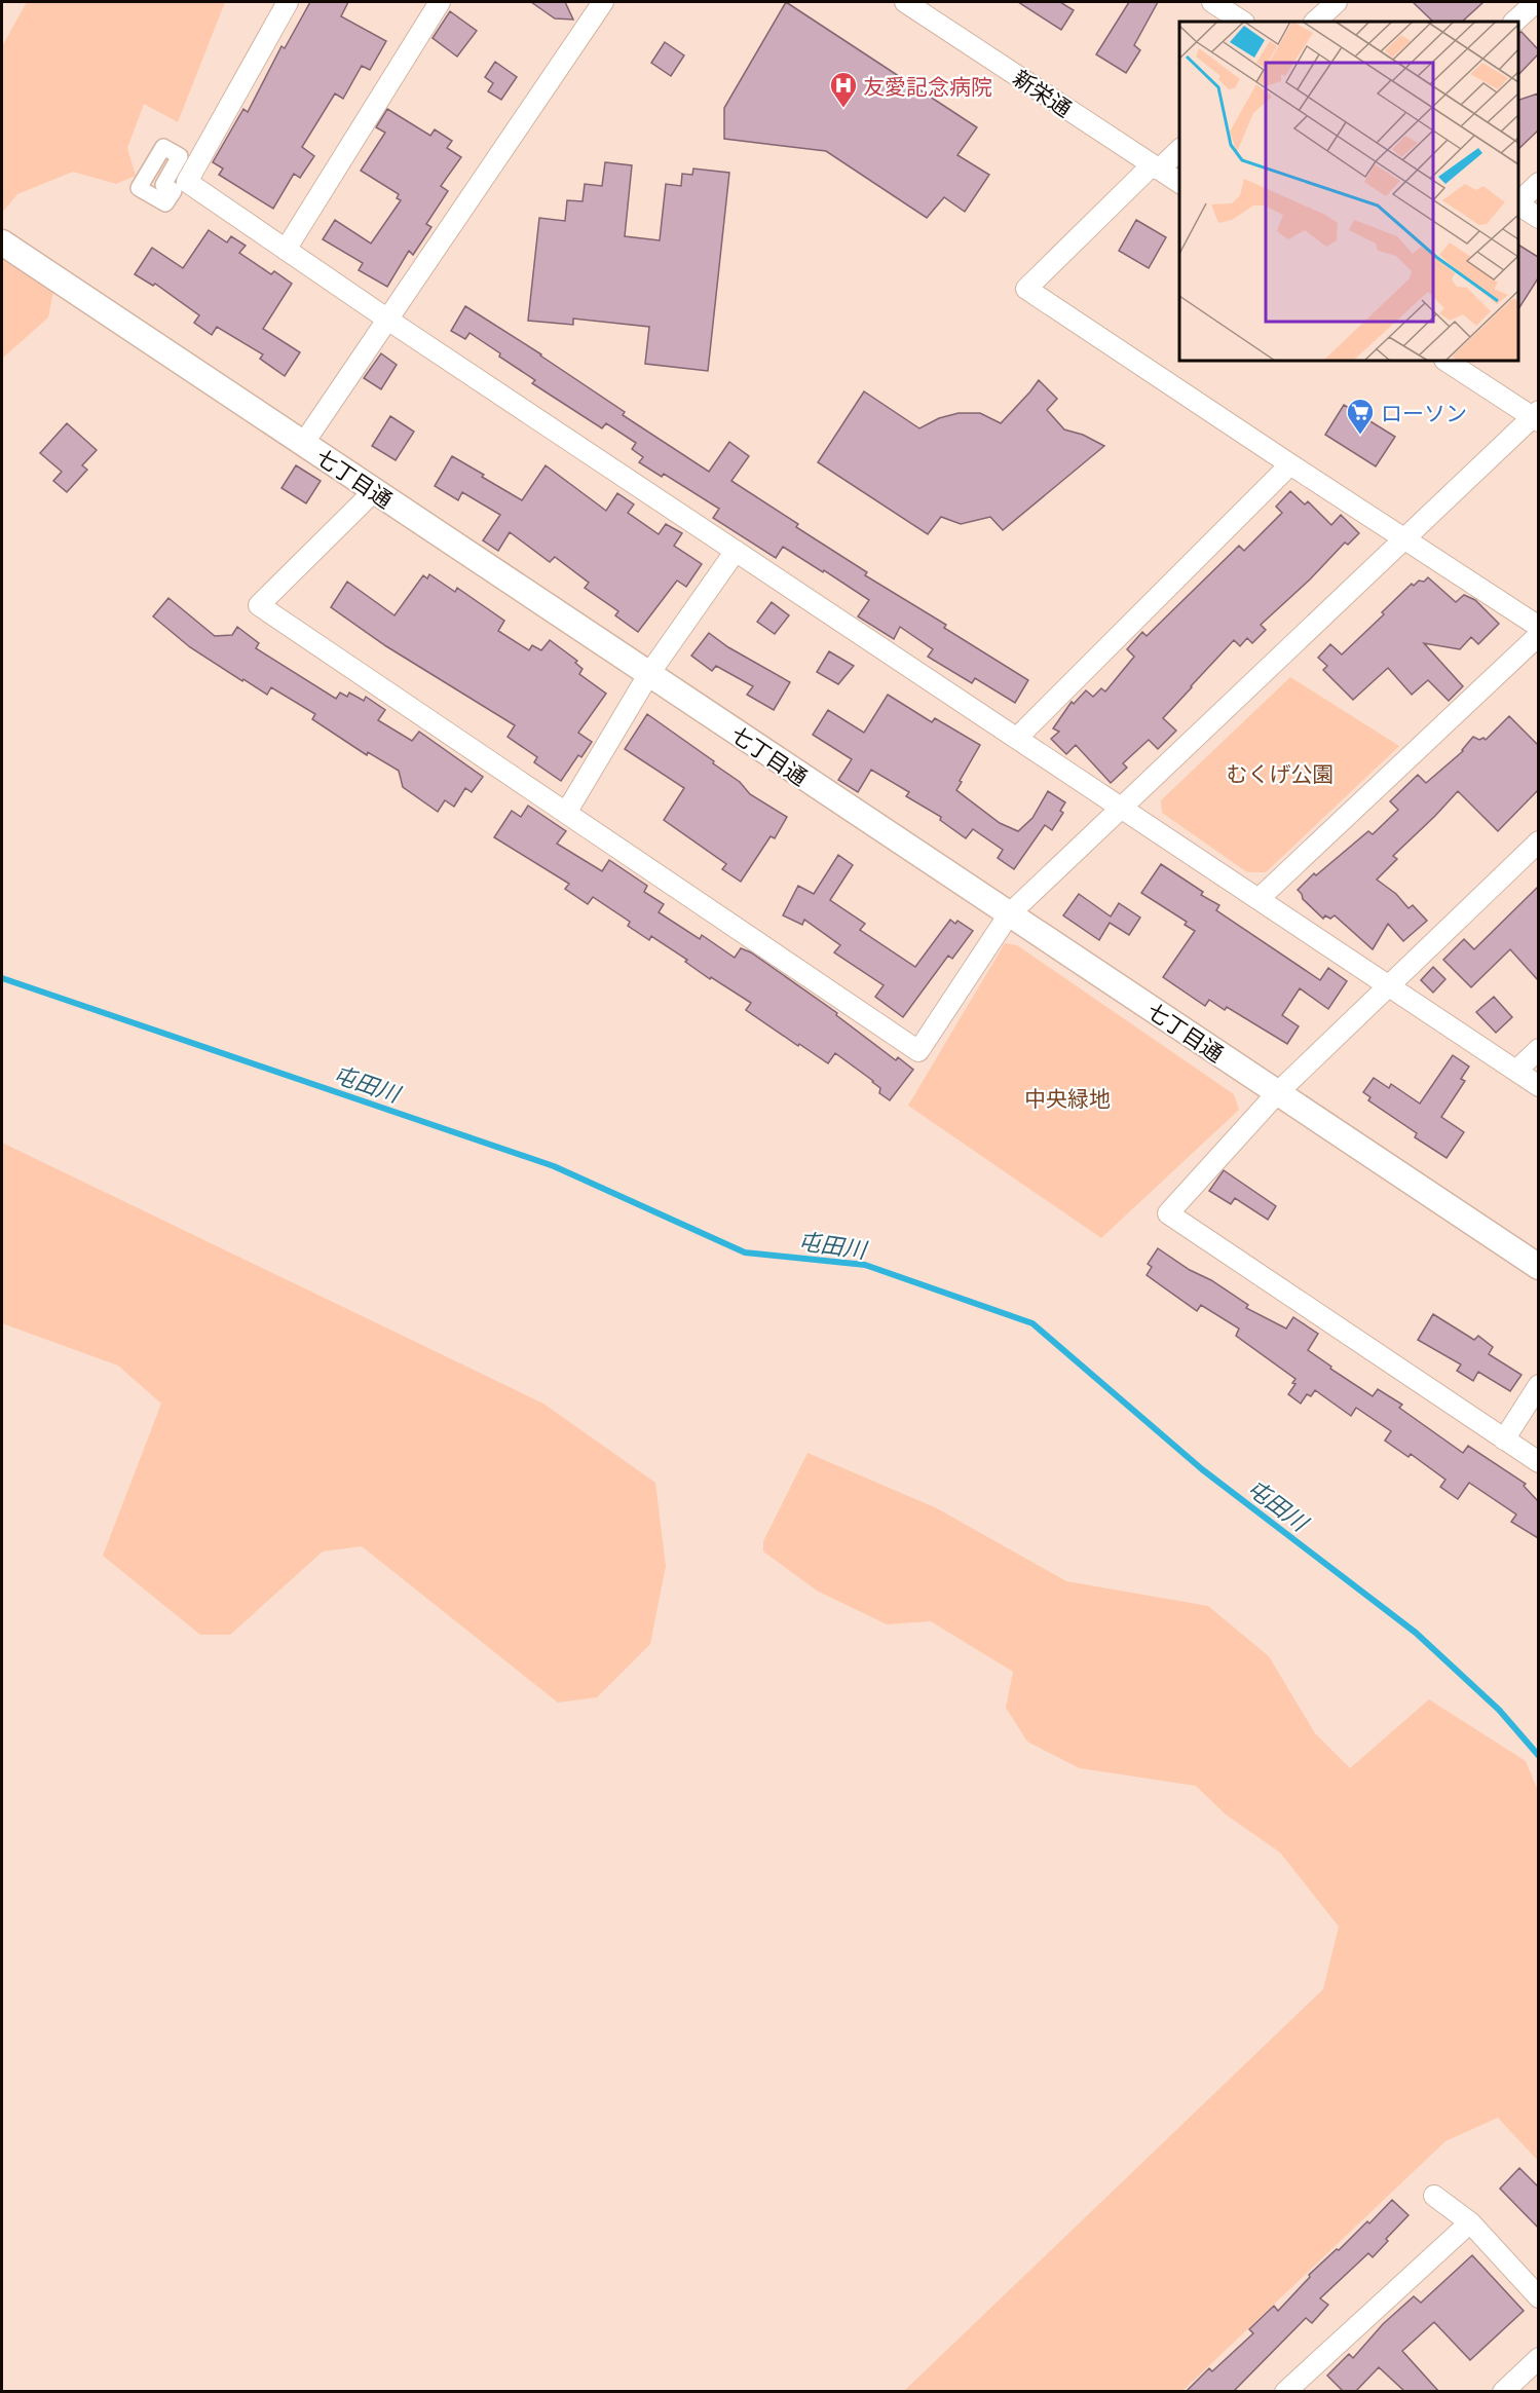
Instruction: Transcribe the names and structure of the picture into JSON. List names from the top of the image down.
{
  "streets": {
    "street": ["新栄通", "七丁目通"]
  },
  "water": ["屯田川"],
  "parks": ["むくげ公園", "中央緑地"],
  "places": {
    "hospital": ["友愛記念病院"],
    "supermarket": ["ローソン"]
  }
}
